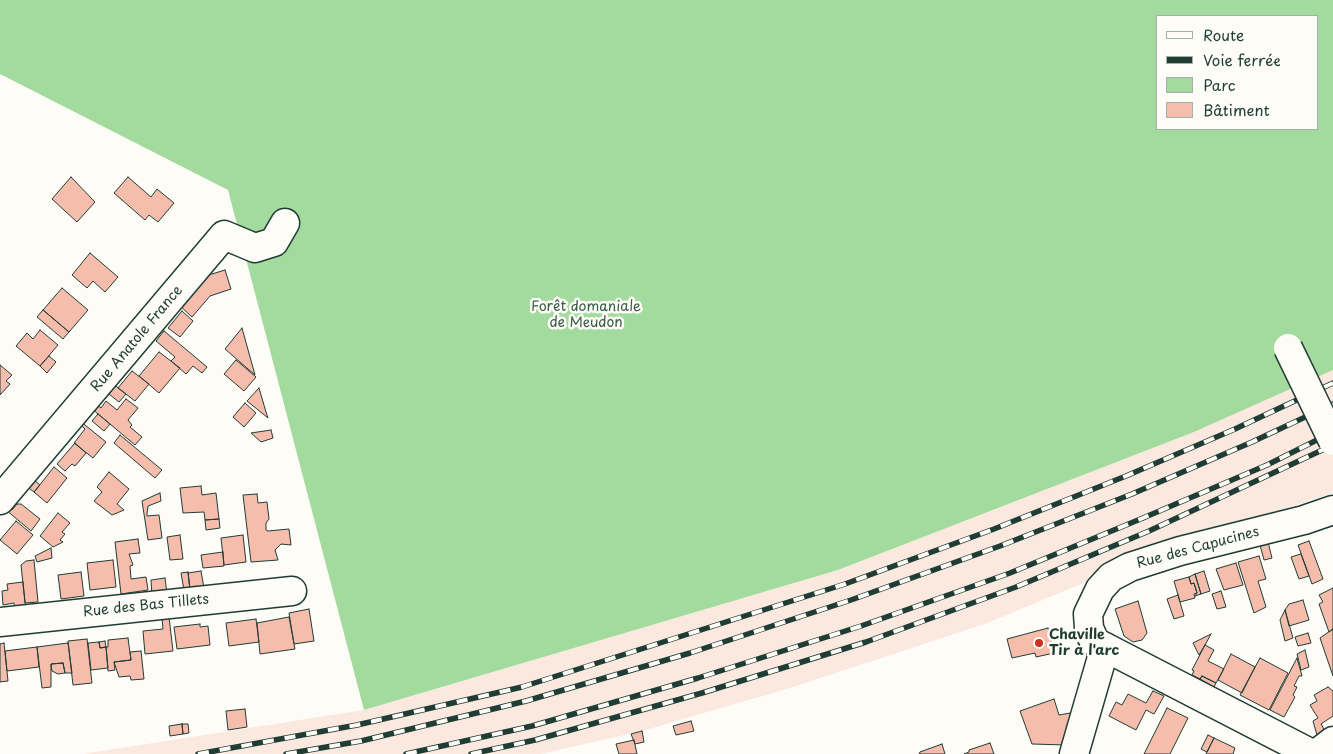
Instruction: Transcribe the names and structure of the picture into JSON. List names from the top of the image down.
{
  "streets": {
    "street": ["Rue Anatole France", "Rue des Capucines", "Rue des Bas Tillets"]
  },
  "parks": ["Forêt domaniale de Meudon"],
  "places": ["Chaville Tir à l'arc"],
  "legend": [
    "Route",
    "Voie ferrée",
    "Parc",
    "Bâtiment"
  ]
}
